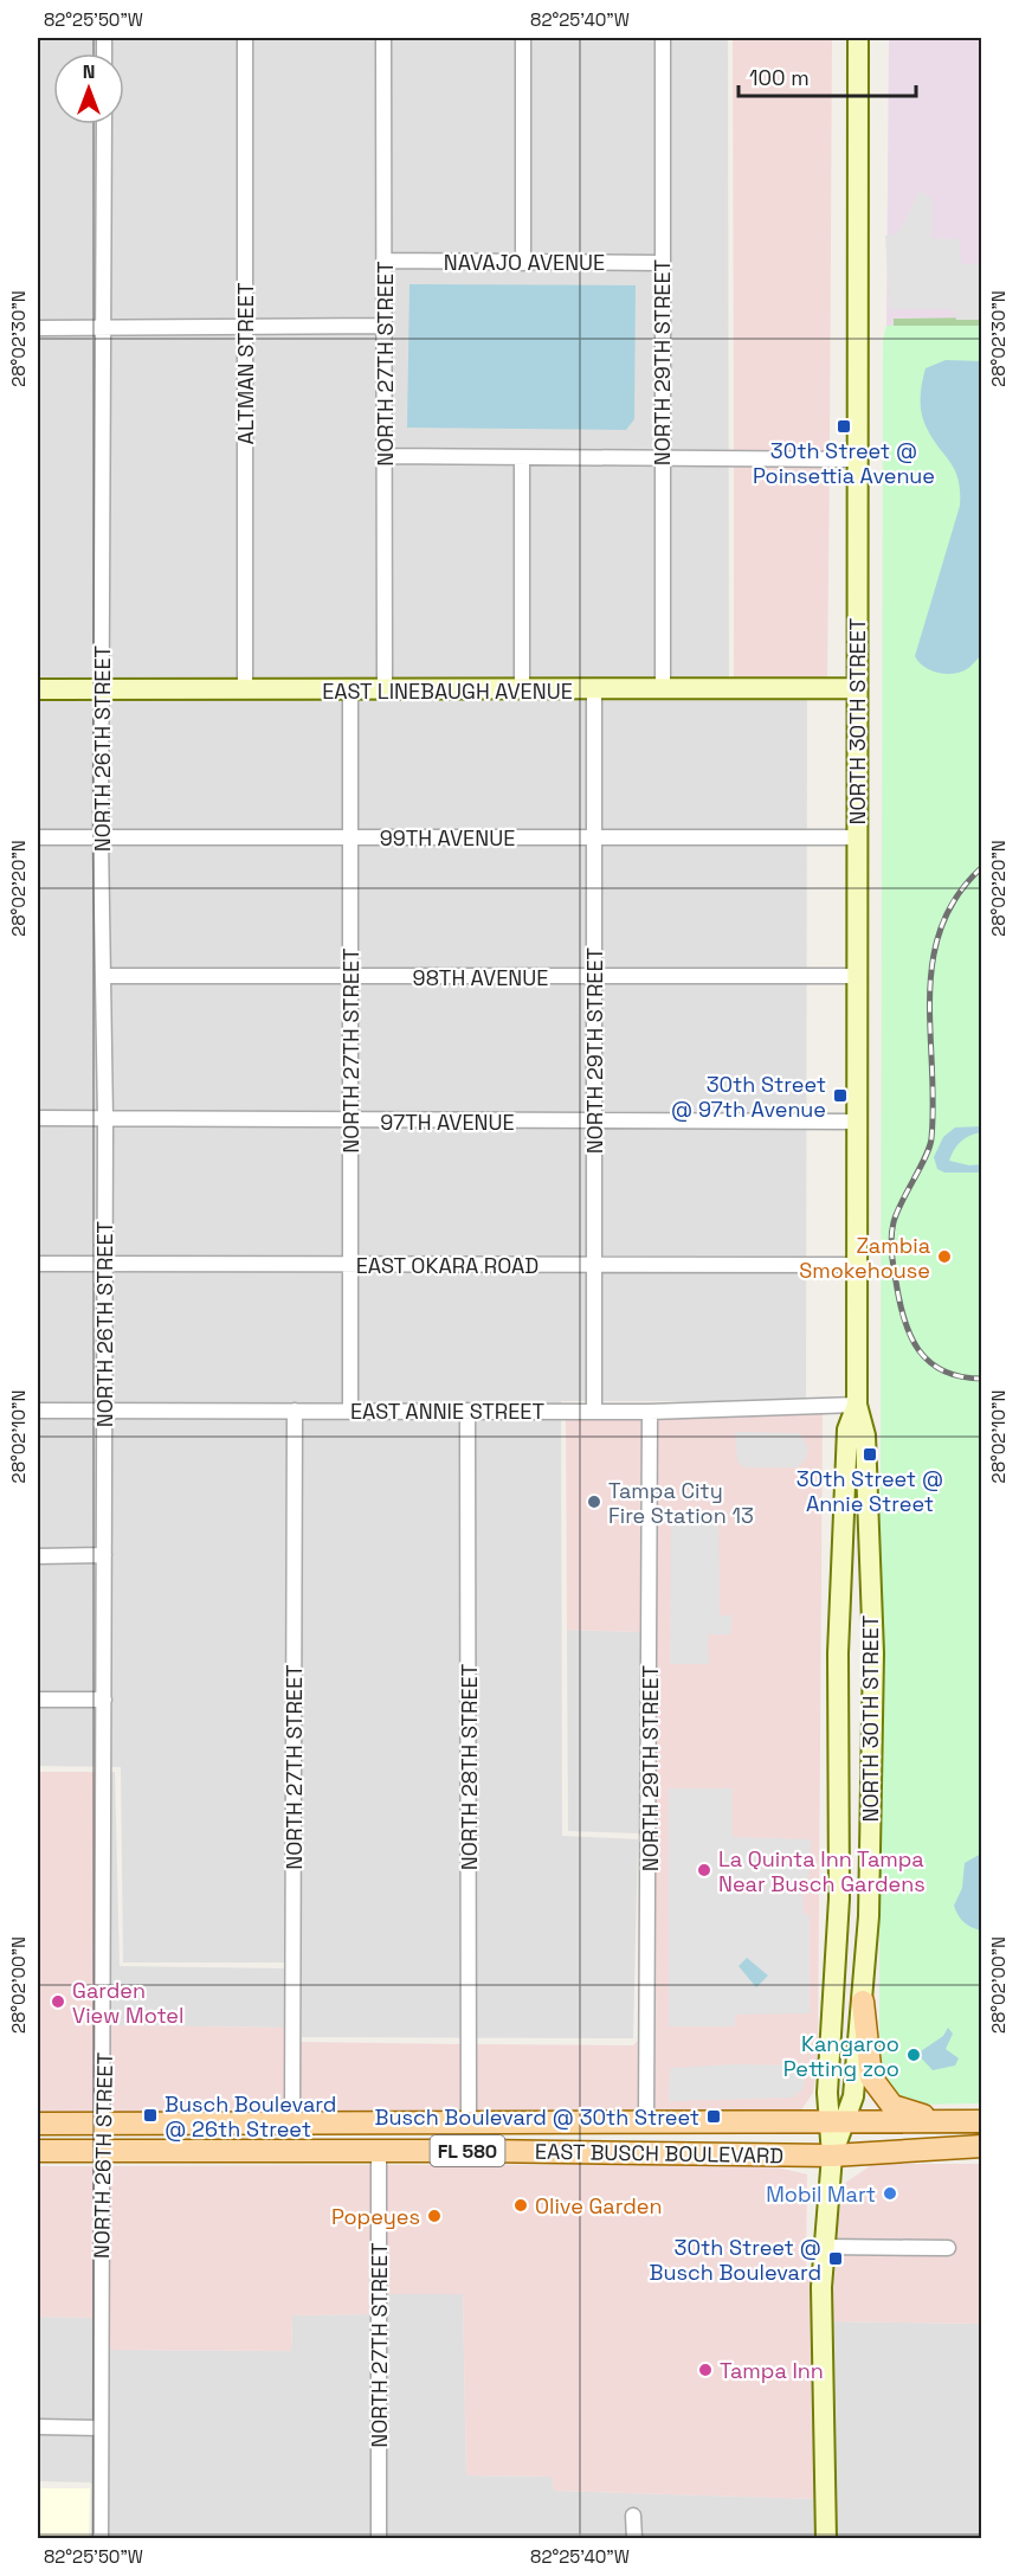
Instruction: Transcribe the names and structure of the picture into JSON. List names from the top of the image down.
{
  "streets": {
    "main road": [
      "EAST LINEBAUGH AVENUE",
      "NORTH 30TH STREET",
      "FL 580",
      "EAST BUSCH BOULEVARD"
    ],
    "street": [
      "NAVAJO AVENUE",
      "NORTH 29TH STREET",
      "ALTMAN STREET",
      "NORTH 27TH STREET",
      "NORTH 26TH STREET",
      "99TH AVENUE",
      "98TH AVENUE",
      "97TH AVENUE",
      "EAST OKARA ROAD",
      "EAST ANNIE STREET",
      "NORTH 28TH STREET"
    ]
  },
  "crossings": [
    ["NAVAJO AVENUE", "NORTH 29TH STREET"],
    ["NAVAJO AVENUE", "NORTH 27TH STREET"],
    ["NORTH 29TH STREET", "EAST LINEBAUGH AVENUE"],
    ["NORTH 29TH STREET", "99TH AVENUE"],
    ["NORTH 29TH STREET", "98TH AVENUE"],
    ["NORTH 29TH STREET", "97TH AVENUE"],
    ["NORTH 29TH STREET", "EAST OKARA ROAD"],
    ["NORTH 29TH STREET", "EAST ANNIE STREET"],
    ["NORTH 29TH STREET", "EAST BUSCH BOULEVARD"],
    ["ALTMAN STREET", "EAST LINEBAUGH AVENUE"],
    ["NORTH 27TH STREET", "EAST LINEBAUGH AVENUE"],
    ["NORTH 27TH STREET", "99TH AVENUE"],
    ["NORTH 27TH STREET", "98TH AVENUE"],
    ["NORTH 27TH STREET", "97TH AVENUE"],
    ["NORTH 27TH STREET", "EAST OKARA ROAD"],
    ["NORTH 27TH STREET", "EAST ANNIE STREET"],
    ["NORTH 27TH STREET", "EAST BUSCH BOULEVARD"],
    ["EAST LINEBAUGH AVENUE", "NORTH 30TH STREET"],
    ["EAST LINEBAUGH AVENUE", "NORTH 26TH STREET"],
    ["NORTH 30TH STREET", "99TH AVENUE"],
    ["NORTH 30TH STREET", "98TH AVENUE"],
    ["NORTH 30TH STREET", "97TH AVENUE"],
    ["NORTH 30TH STREET", "EAST OKARA ROAD"],
    ["NORTH 30TH STREET", "EAST ANNIE STREET"],
    ["NORTH 30TH STREET", "EAST BUSCH BOULEVARD"],
    ["NORTH 26TH STREET", "99TH AVENUE"],
    ["NORTH 26TH STREET", "98TH AVENUE"],
    ["NORTH 26TH STREET", "97TH AVENUE"],
    ["NORTH 26TH STREET", "EAST OKARA ROAD"],
    ["NORTH 26TH STREET", "EAST ANNIE STREET"],
    ["NORTH 26TH STREET", "EAST BUSCH BOULEVARD"],
    ["EAST ANNIE STREET", "NORTH 28TH STREET"],
    ["NORTH 28TH STREET", "EAST BUSCH BOULEVARD"]
  ],
  "places": {
    "transit": [
      "30th Street @ Poinsettia Avenue",
      "30th Street @ 97th Avenue",
      "30th Street @ Annie Street",
      "Busch Boulevard @ 26th Street",
      "Busch Boulevard @ 30th Street",
      "30th Street @ Busch Boulevard"
    ],
    "other": [
      "Zambia Smokehouse",
      "Tampa City Fire Station 13",
      "La Quinta Inn Tampa Near Busch Gardens",
      "Garden View Motel",
      "Kangaroo Petting zoo",
      "Mobil Mart",
      "Olive Garden",
      "Popeyes",
      "Tampa Inn"
    ]
  },
  "scale_bar": "100 m",
  "north": "top",
  "coordinates": [
    "82°25'50\"W",
    "82°25'40\"W",
    "28°02'30\"N",
    "28°02'20\"N",
    "28°02'10\"N",
    "28°02'00\"N"
  ]
}
